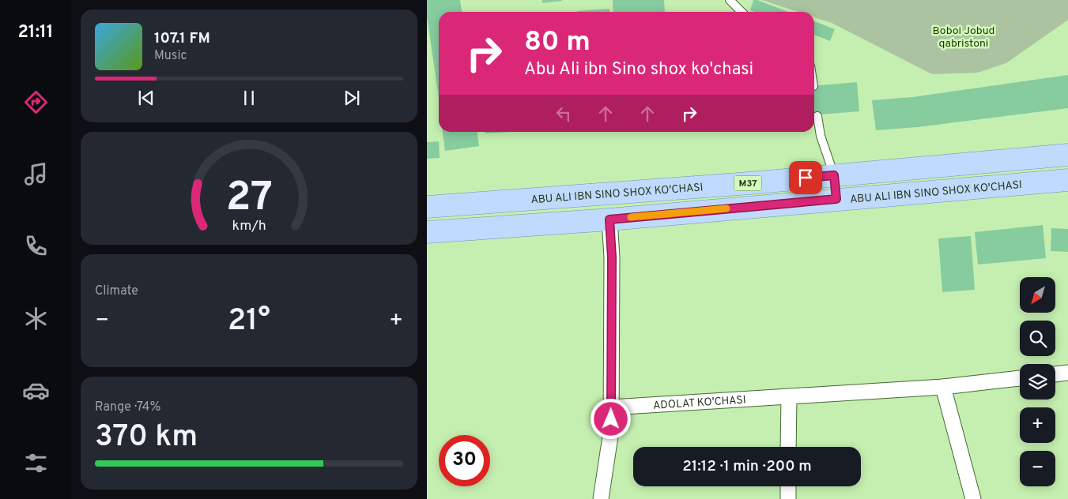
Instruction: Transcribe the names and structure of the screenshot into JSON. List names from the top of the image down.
{
  "streets": {
    "main road": ["M37", "ABU ALI IBN SINO SHOX KO'CHASI"],
    "street": ["ADOLAT KO'CHASI"]
  },
  "parks": ["Boboi Jobud qabristoni"],
  "north": "bottom left",
  "page": {
    "tabs": "21:11",
    "turn": ["80 m", "Abu Ali ibn Sino shox ko'chasi"],
    "song": ["107.1 FM", "Music"],
    "tile": [
      "Climate",
      ["Range · 74%", "370 km"]
    ],
    "map_buttons": ["+", "−"],
    "heat": ["−", "21°", "+"],
    "limit": "30",
    "trip": "21:12 · 1 min · 200 m",
    "gauge": ["27", "km/h"]
  }
}
